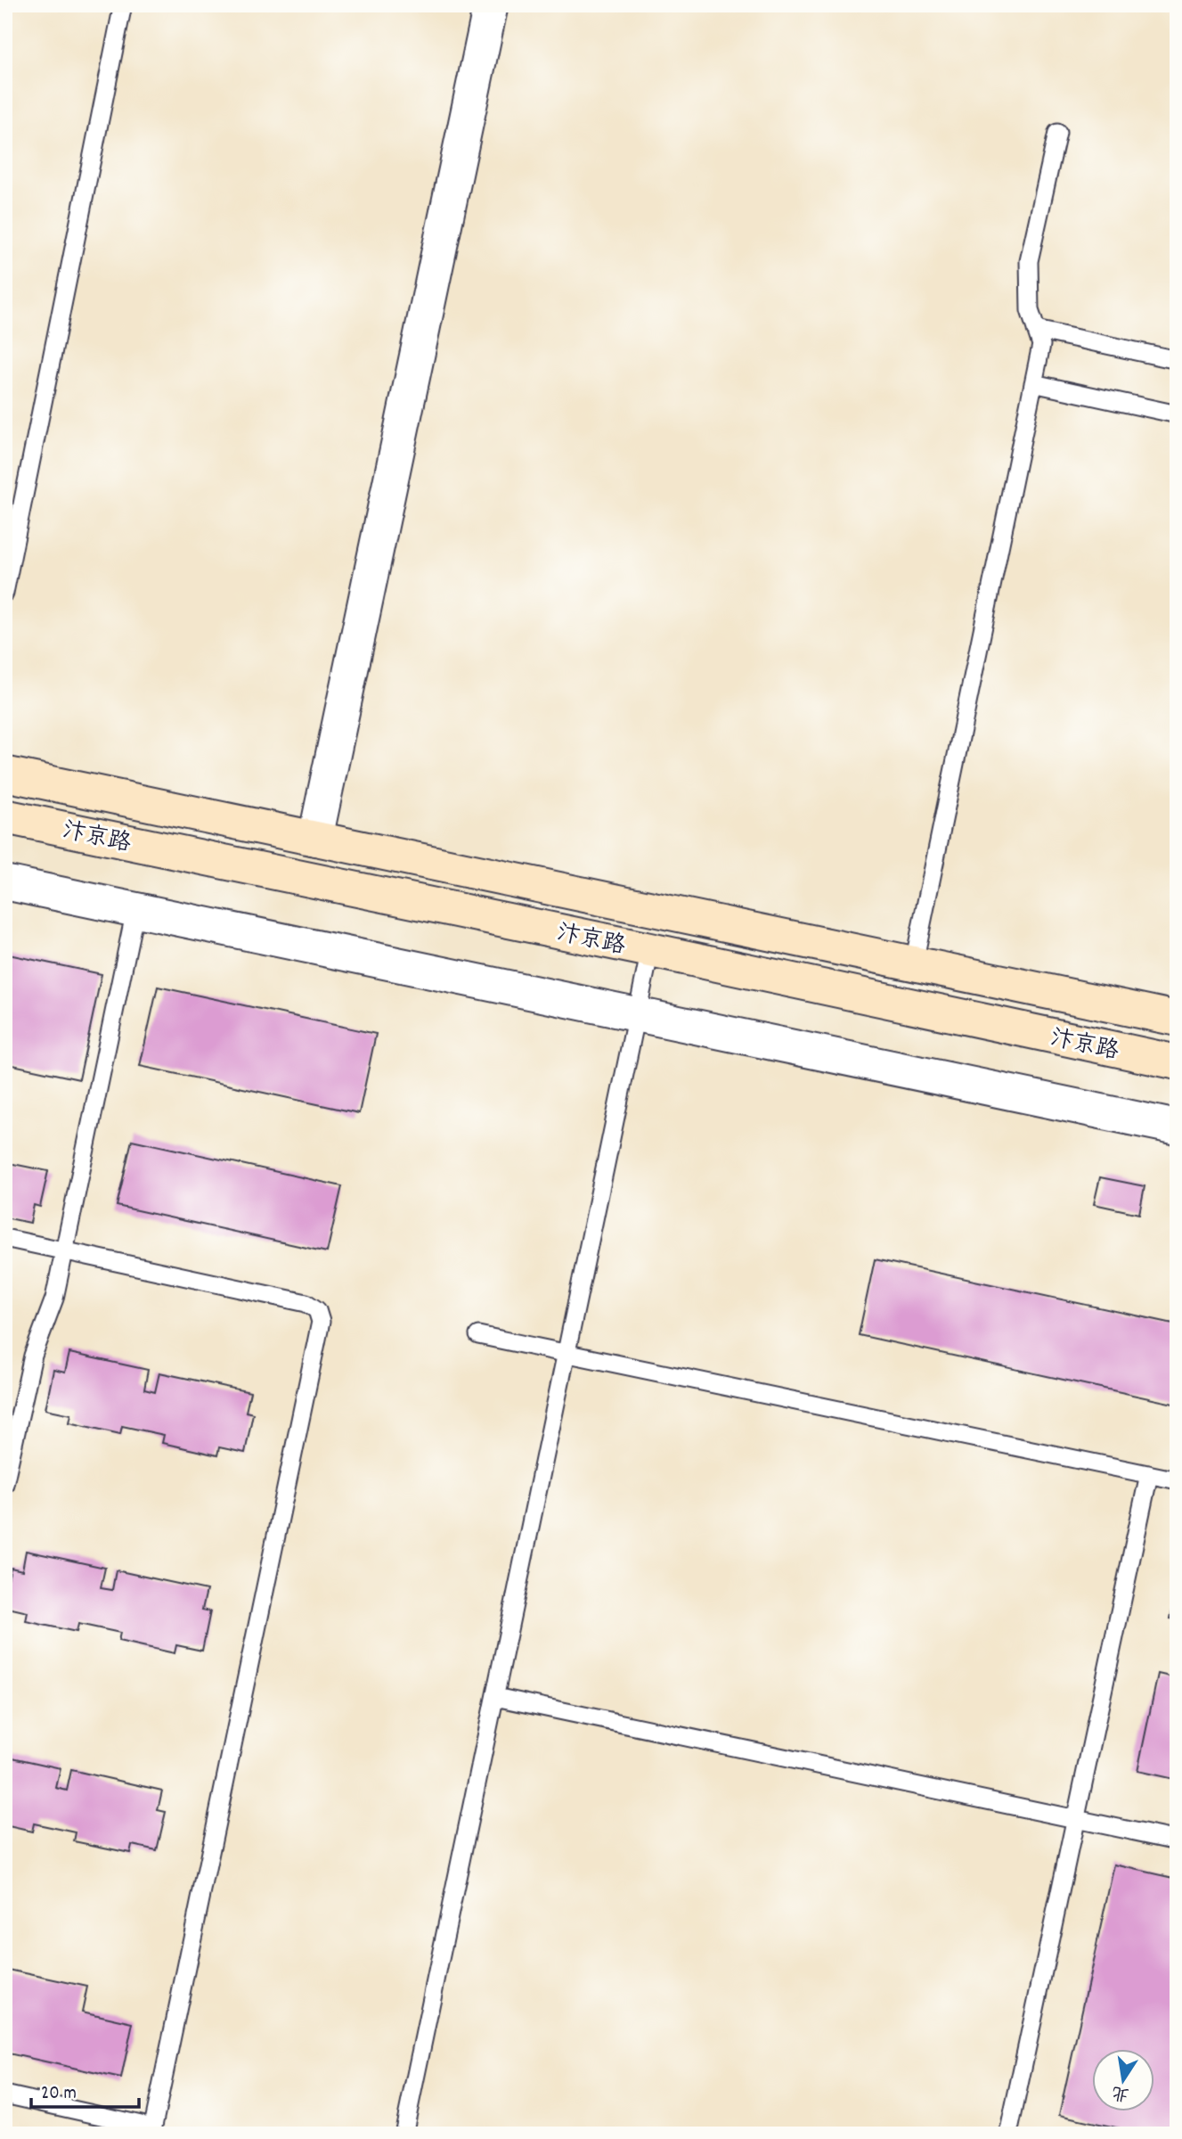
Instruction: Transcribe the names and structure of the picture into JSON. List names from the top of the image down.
{
  "streets": {
    "main road": ["汴京路"]
  },
  "scale_bar": "20 m",
  "north": "bottom"
}
